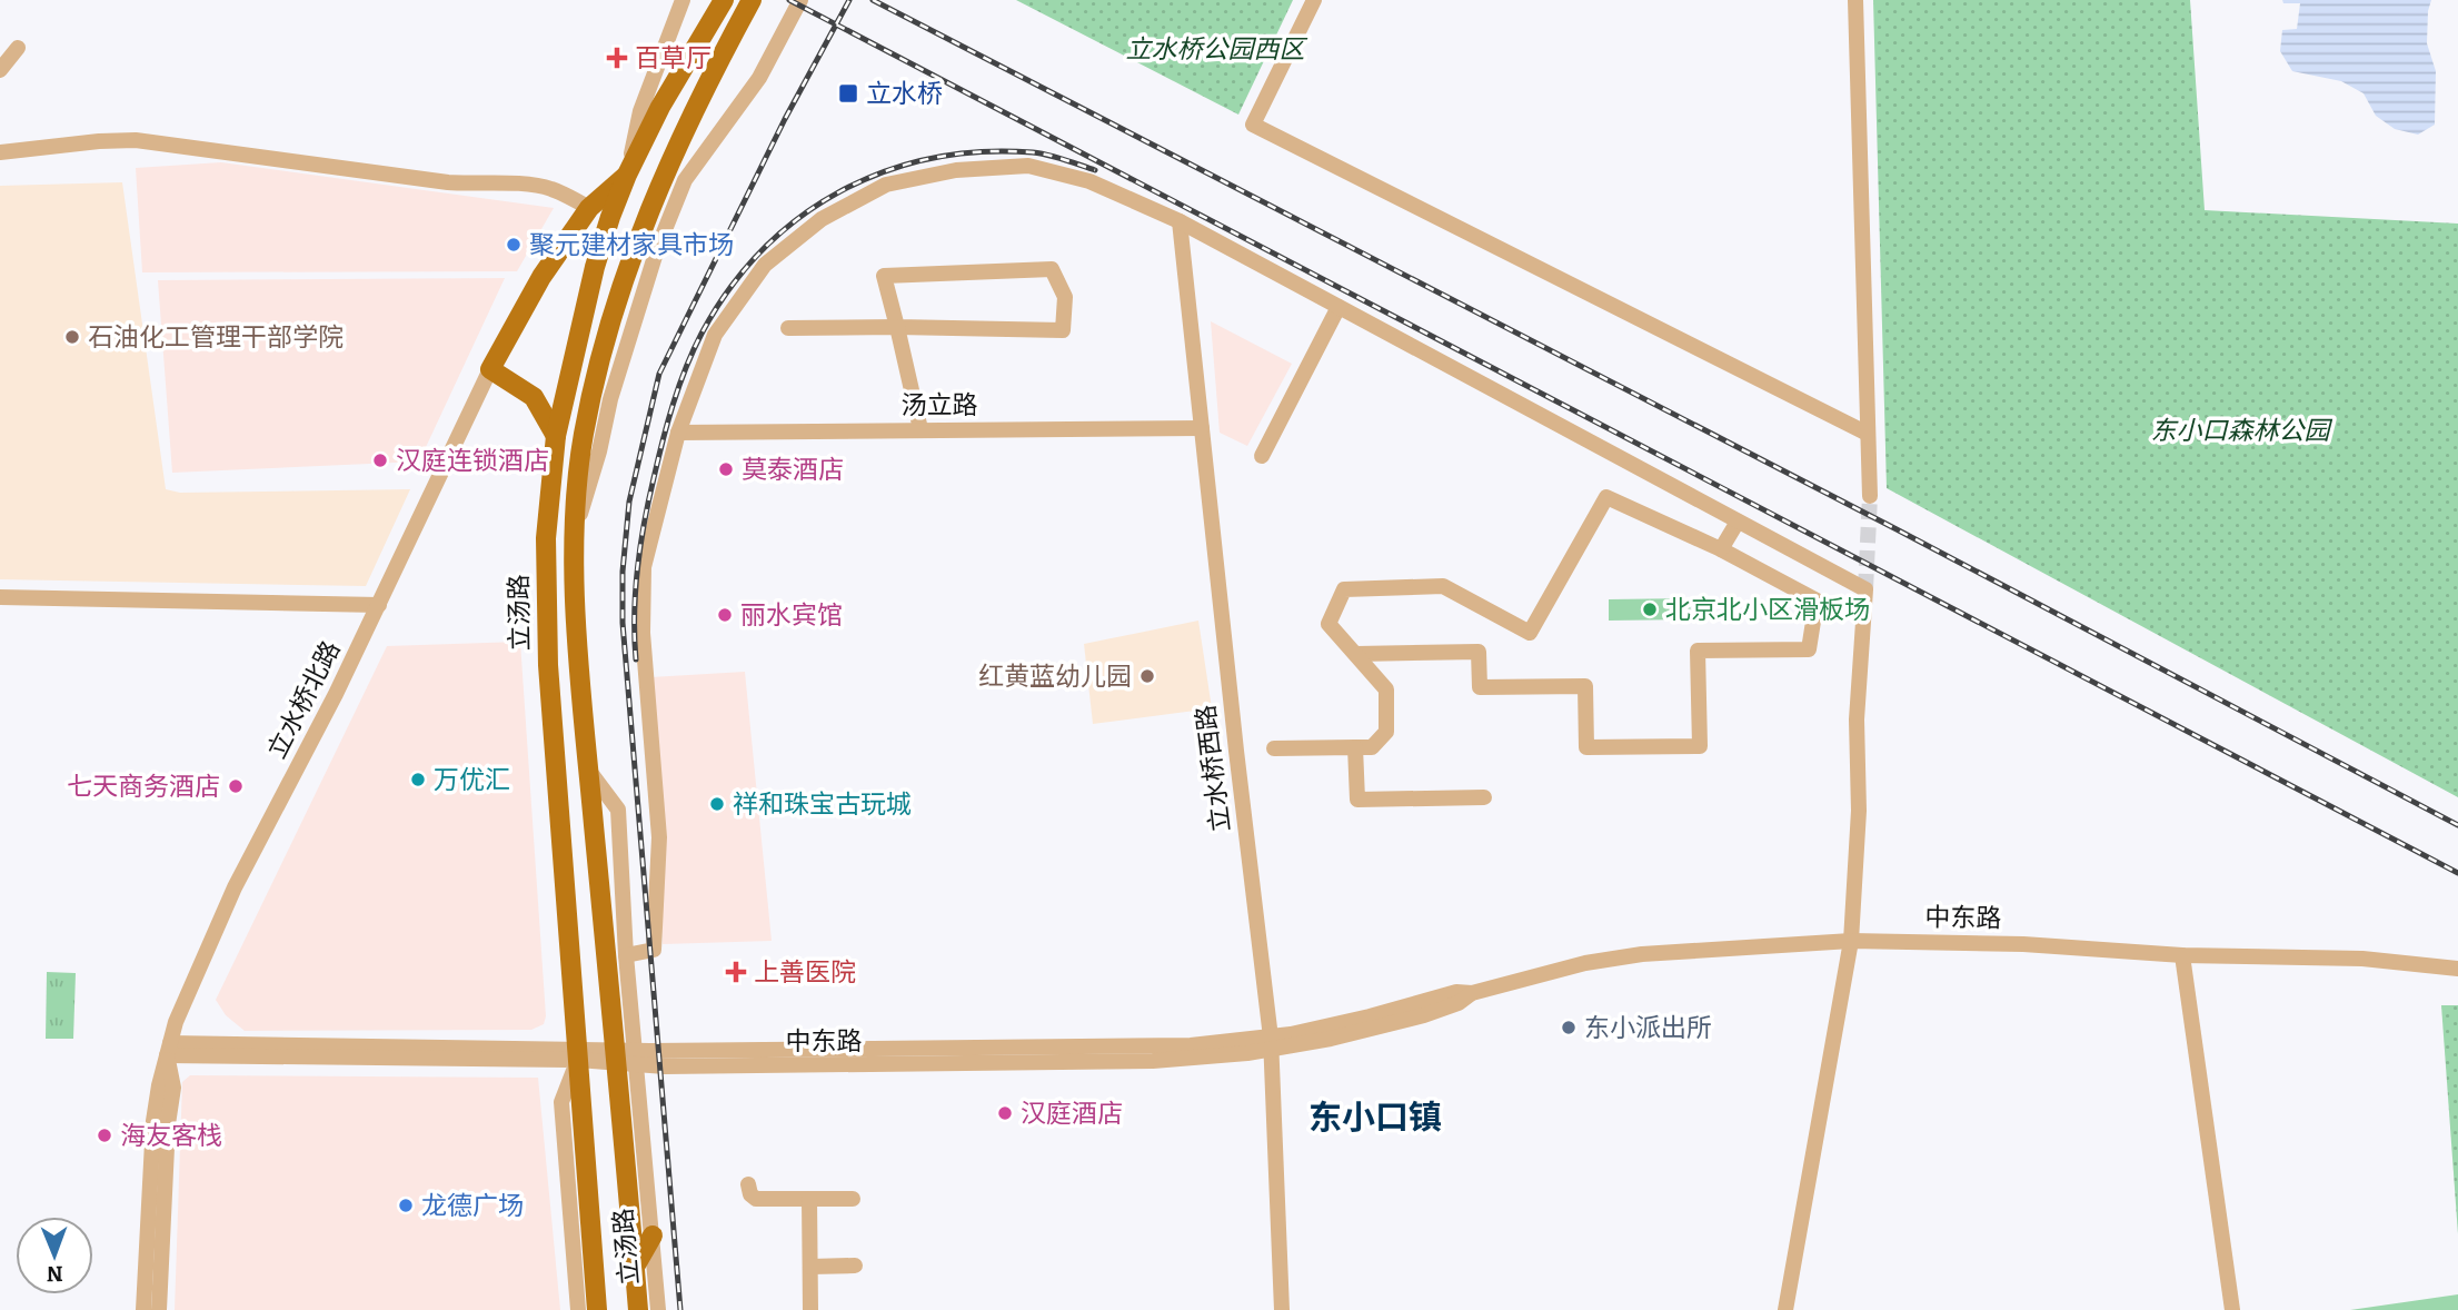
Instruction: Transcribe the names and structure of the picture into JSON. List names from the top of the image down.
{
  "streets": {
    "main road": ["立汤路"],
    "street": [
      "汤立路",
      "立水桥北路",
      "立水桥西路",
      "中东路"
    ]
  },
  "crossings": [
    ["汤立路", "立水桥西路"],
    ["立汤路", "中东路"],
    ["立水桥北路", "中东路"],
    ["立水桥西路", "中东路"]
  ],
  "districts": ["东小口镇"],
  "parks": ["立水桥公园西区", "东小口森林公园"],
  "places": {
    "health": ["百草厅", "上善医院"],
    "transit": ["立水桥"],
    "other": [
      "聚元建材家具市场",
      "石油化工管理干部学院",
      "汉庭连锁酒店",
      "莫泰酒店",
      "北京北小区滑板场",
      "丽水宾馆",
      "红黄蓝幼儿园",
      "万优汇",
      "七天商务酒店",
      "祥和珠宝古玩城",
      "东小派出所",
      "汉庭酒店",
      "海友客栈",
      "龙德广场"
    ]
  },
  "north": "bottom"
}
